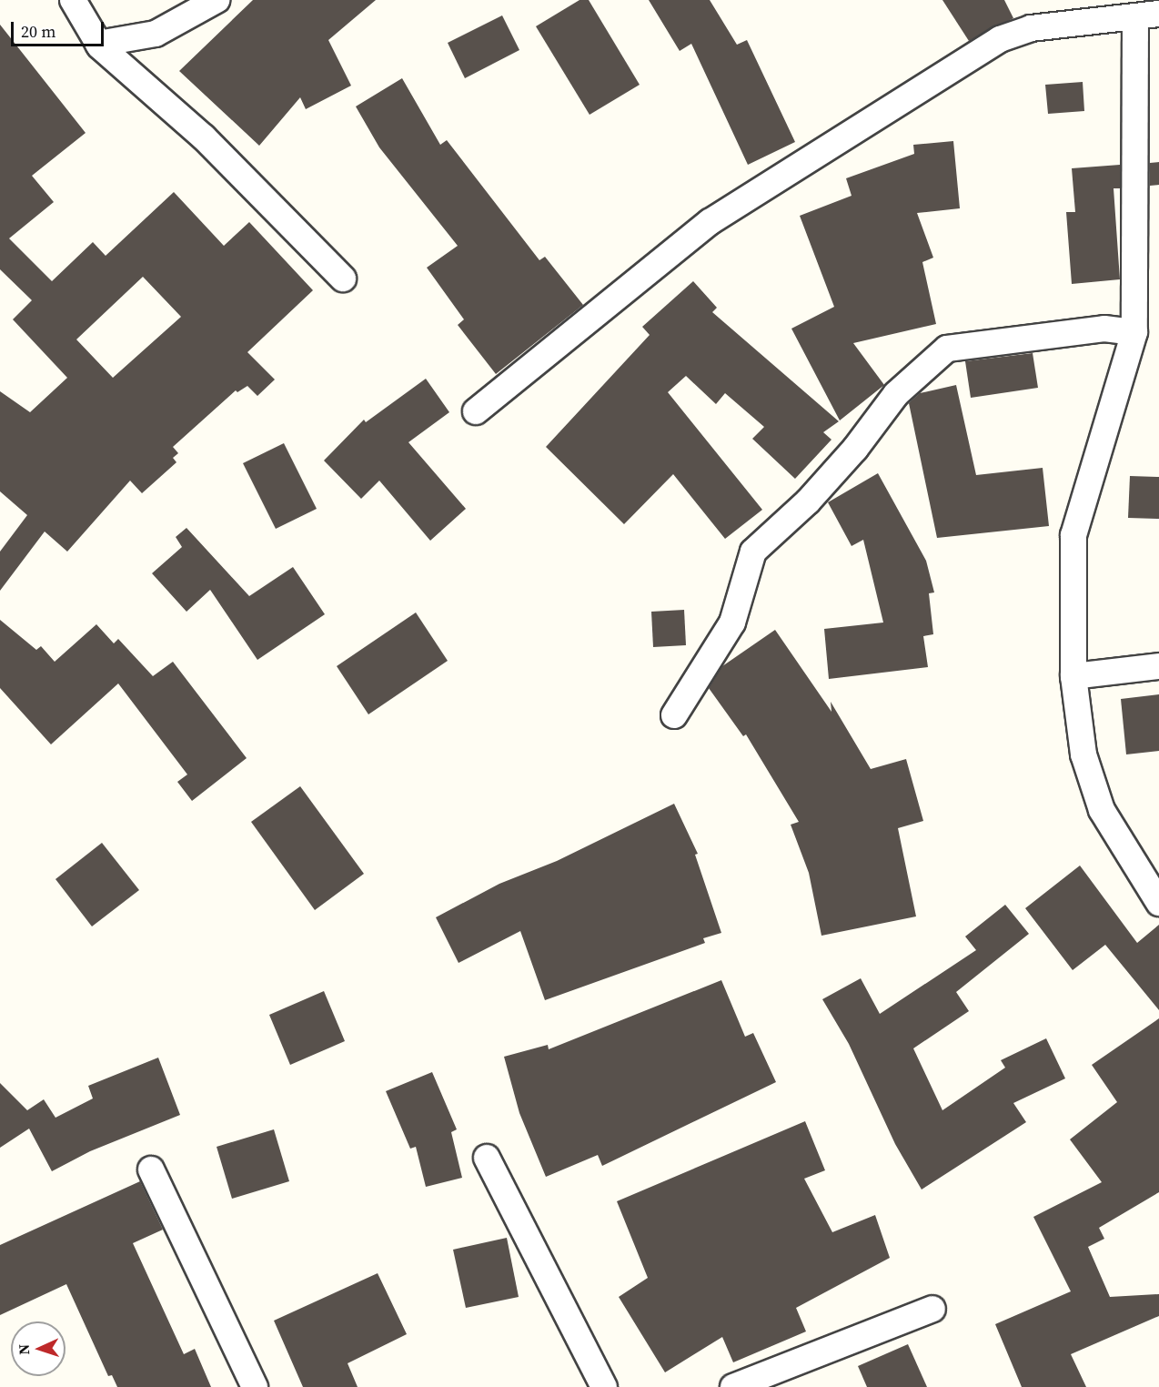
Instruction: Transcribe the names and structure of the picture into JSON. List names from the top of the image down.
{
  "scale_bar": "20 m",
  "north": "left"
}
